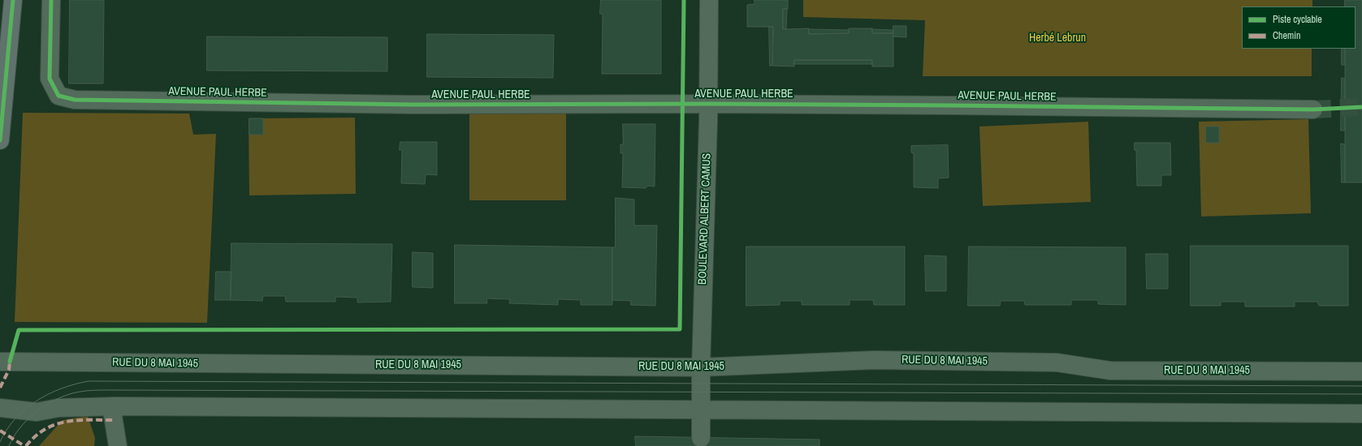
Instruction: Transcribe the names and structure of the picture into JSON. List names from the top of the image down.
{
  "streets": {
    "street": ["AVENUE PAUL HERBE", "BOULEVARD ALBERT CAMUS", "RUE DU 8 MAI 1945"]
  },
  "crossings": [
    ["AVENUE PAUL HERBE", "BOULEVARD ALBERT CAMUS"],
    ["BOULEVARD ALBERT CAMUS", "RUE DU 8 MAI 1945"]
  ],
  "parks": ["Herbé Lebrun"],
  "legend": ["Piste cyclable", "Chemin"]
}
